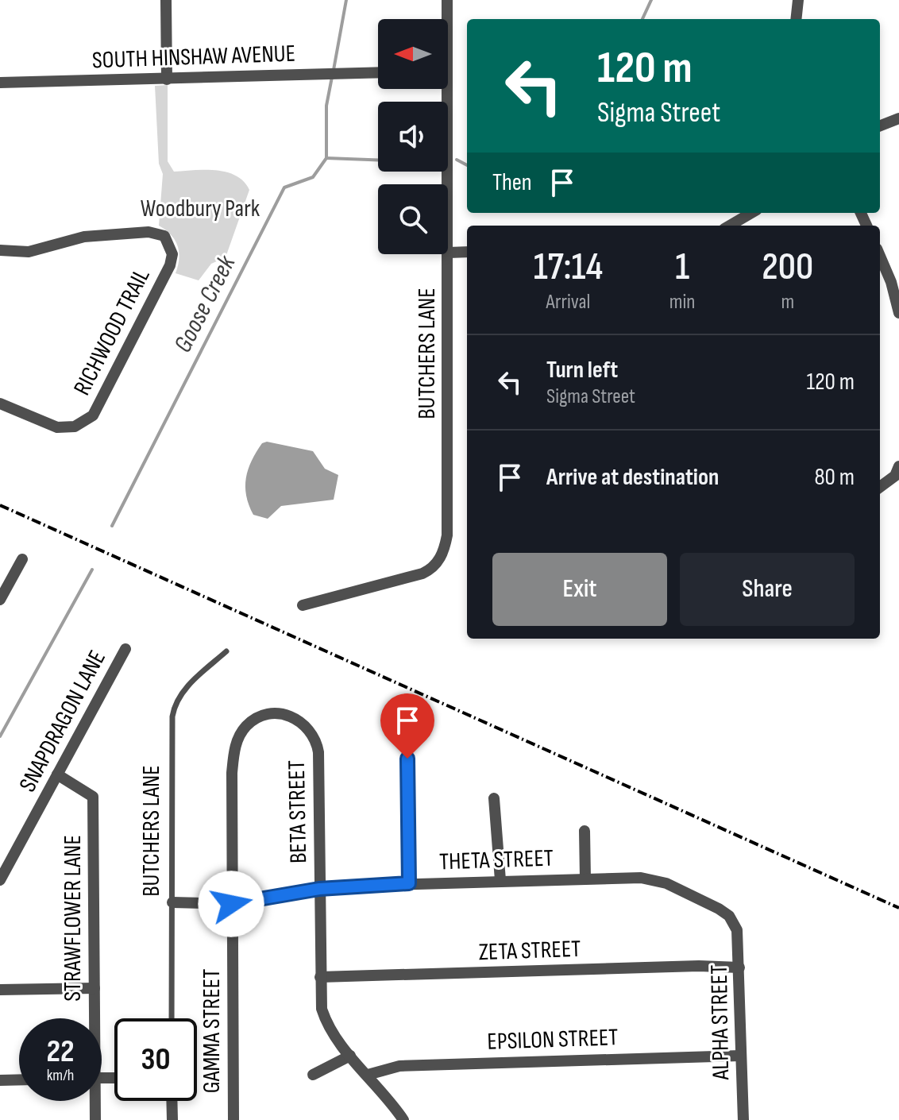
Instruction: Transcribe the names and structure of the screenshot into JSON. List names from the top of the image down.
{
  "streets": {
    "street": [
      "SOUTH HINSHAW AVENUE",
      "RICHWOOD TRAIL",
      "BUTCHERS LANE",
      "SNAPDRAGON LANE",
      "BETA STREET",
      "THETA STREET",
      "STRAWFLOWER LANE",
      "ZETA STREET",
      "ALPHA STREET",
      "GAMMA STREET",
      "EPSILON STREET"
    ]
  },
  "crossings": [
    ["BUTCHERS LANE", "THETA STREET"],
    ["SNAPDRAGON LANE", "STRAWFLOWER LANE"],
    ["BETA STREET", "THETA STREET"],
    ["BETA STREET", "ZETA STREET"],
    ["BETA STREET", "GAMMA STREET"],
    ["BETA STREET", "EPSILON STREET"],
    ["THETA STREET", "ALPHA STREET"],
    ["THETA STREET", "GAMMA STREET"],
    ["ZETA STREET", "ALPHA STREET"],
    ["ALPHA STREET", "EPSILON STREET"]
  ],
  "water": ["Goose Creek"],
  "parks": ["Woodbury Park"],
  "north": "left",
  "page": {
    "turn": ["120 m", "Sigma Street"],
    "then": "Then",
    "eta": [
      "17:14",
      "Arrival",
      "1",
      "min",
      "200",
      "m"
    ],
    "list": [
      {
        "name": "Turn left",
        "note": "Sigma Street",
        "value": "120 m"
      },
      {
        "name": "Arrive at destination",
        "value": "80 m"
      }
    ],
    "buttons": ["Exit", "Share"],
    "speed": "22 km/h",
    "limit": "30"
  }
}
